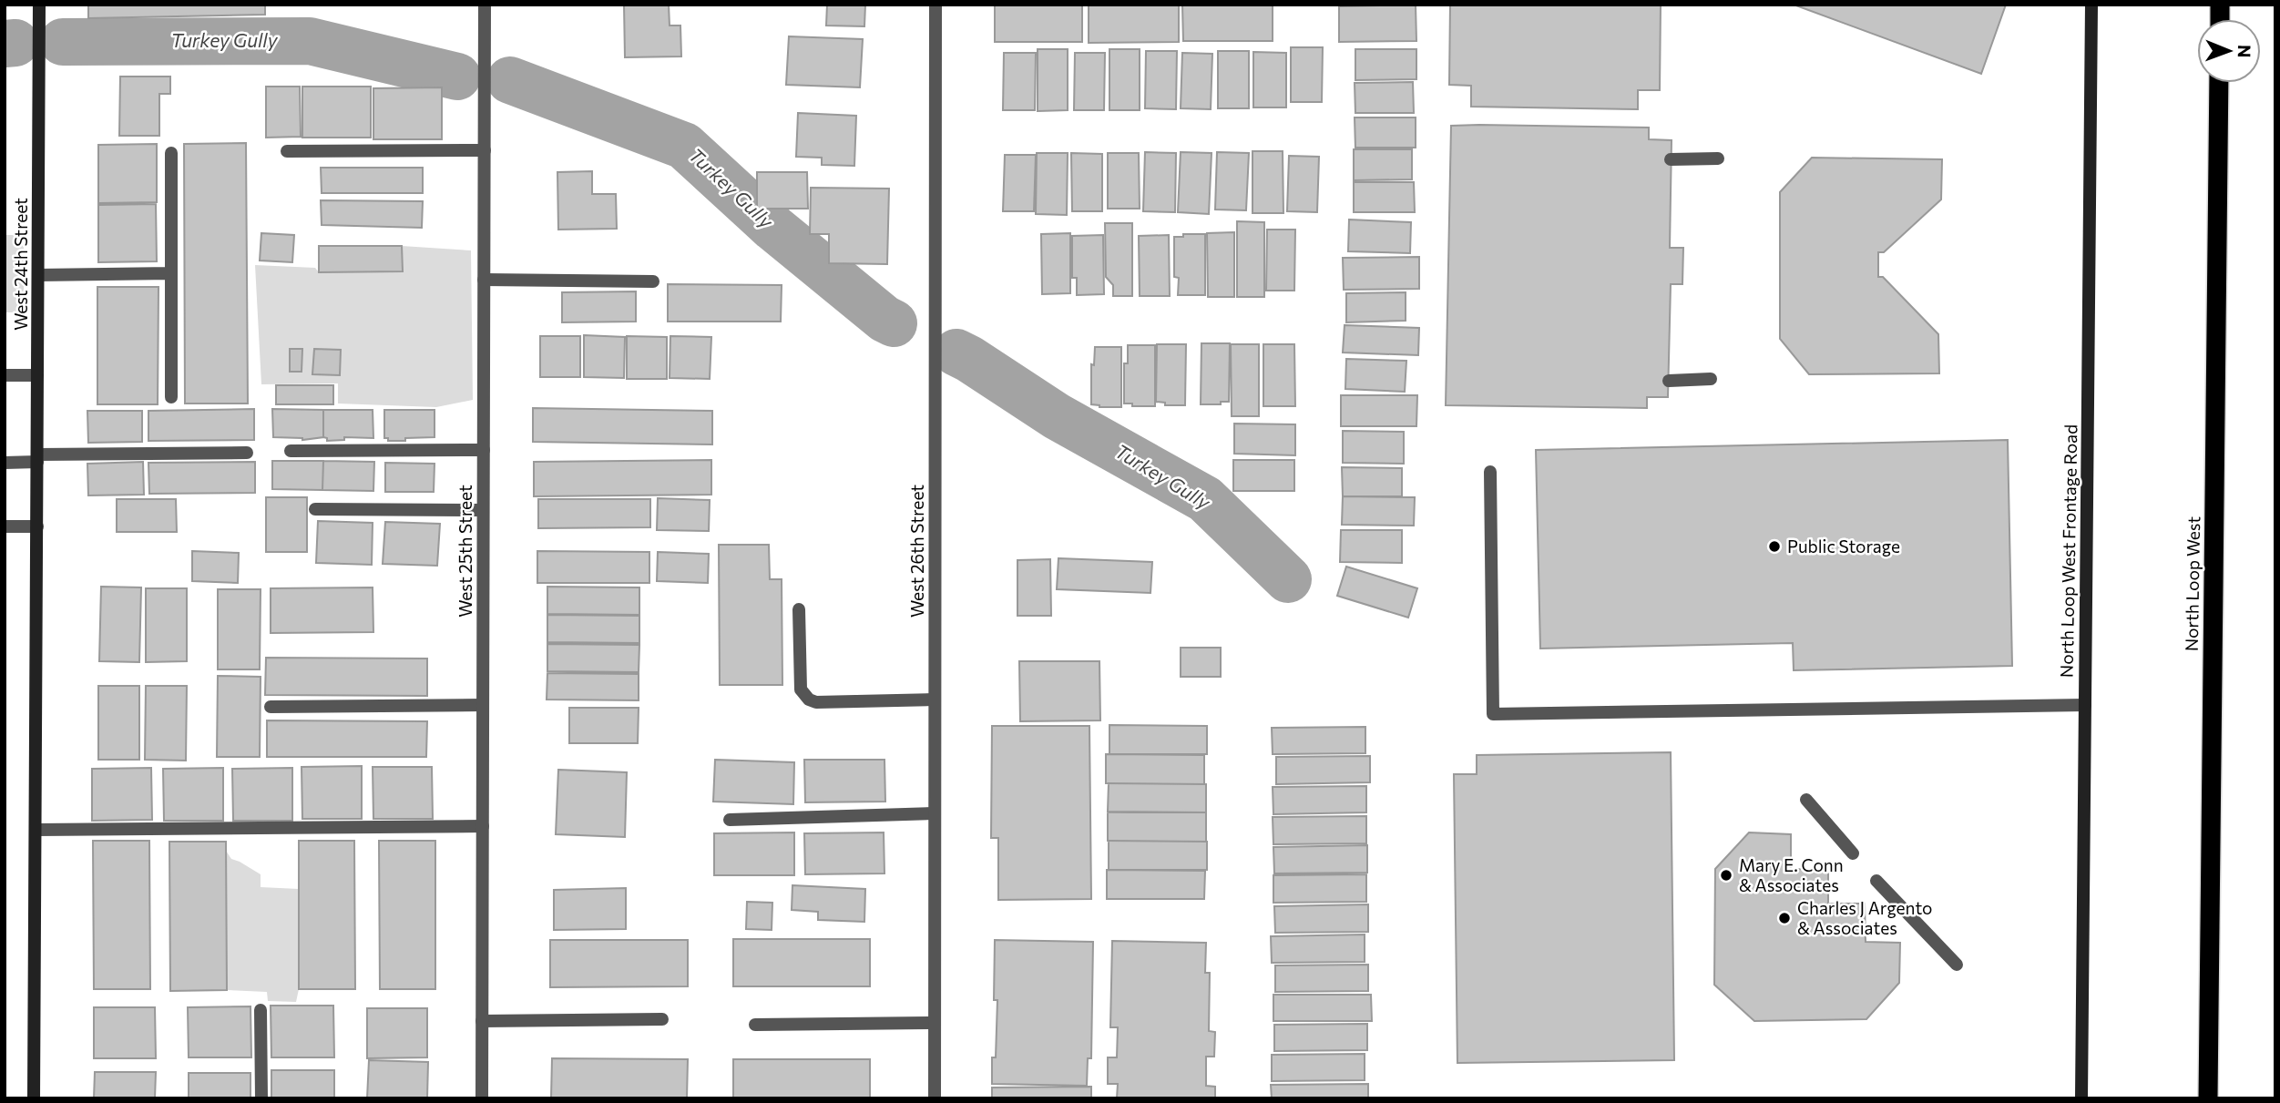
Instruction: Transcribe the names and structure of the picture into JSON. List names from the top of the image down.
{
  "streets": {
    "highway": ["North Loop West"],
    "street": [
      "West 24th Street",
      "West 25th Street",
      "West 26th Street",
      "North Loop West Frontage Road"
    ]
  },
  "water": ["Turkey Gully"],
  "places": ["Public Storage", "Mary E. Conn & Associates", "Charles J Argento & Associates"],
  "north": "right"
}
